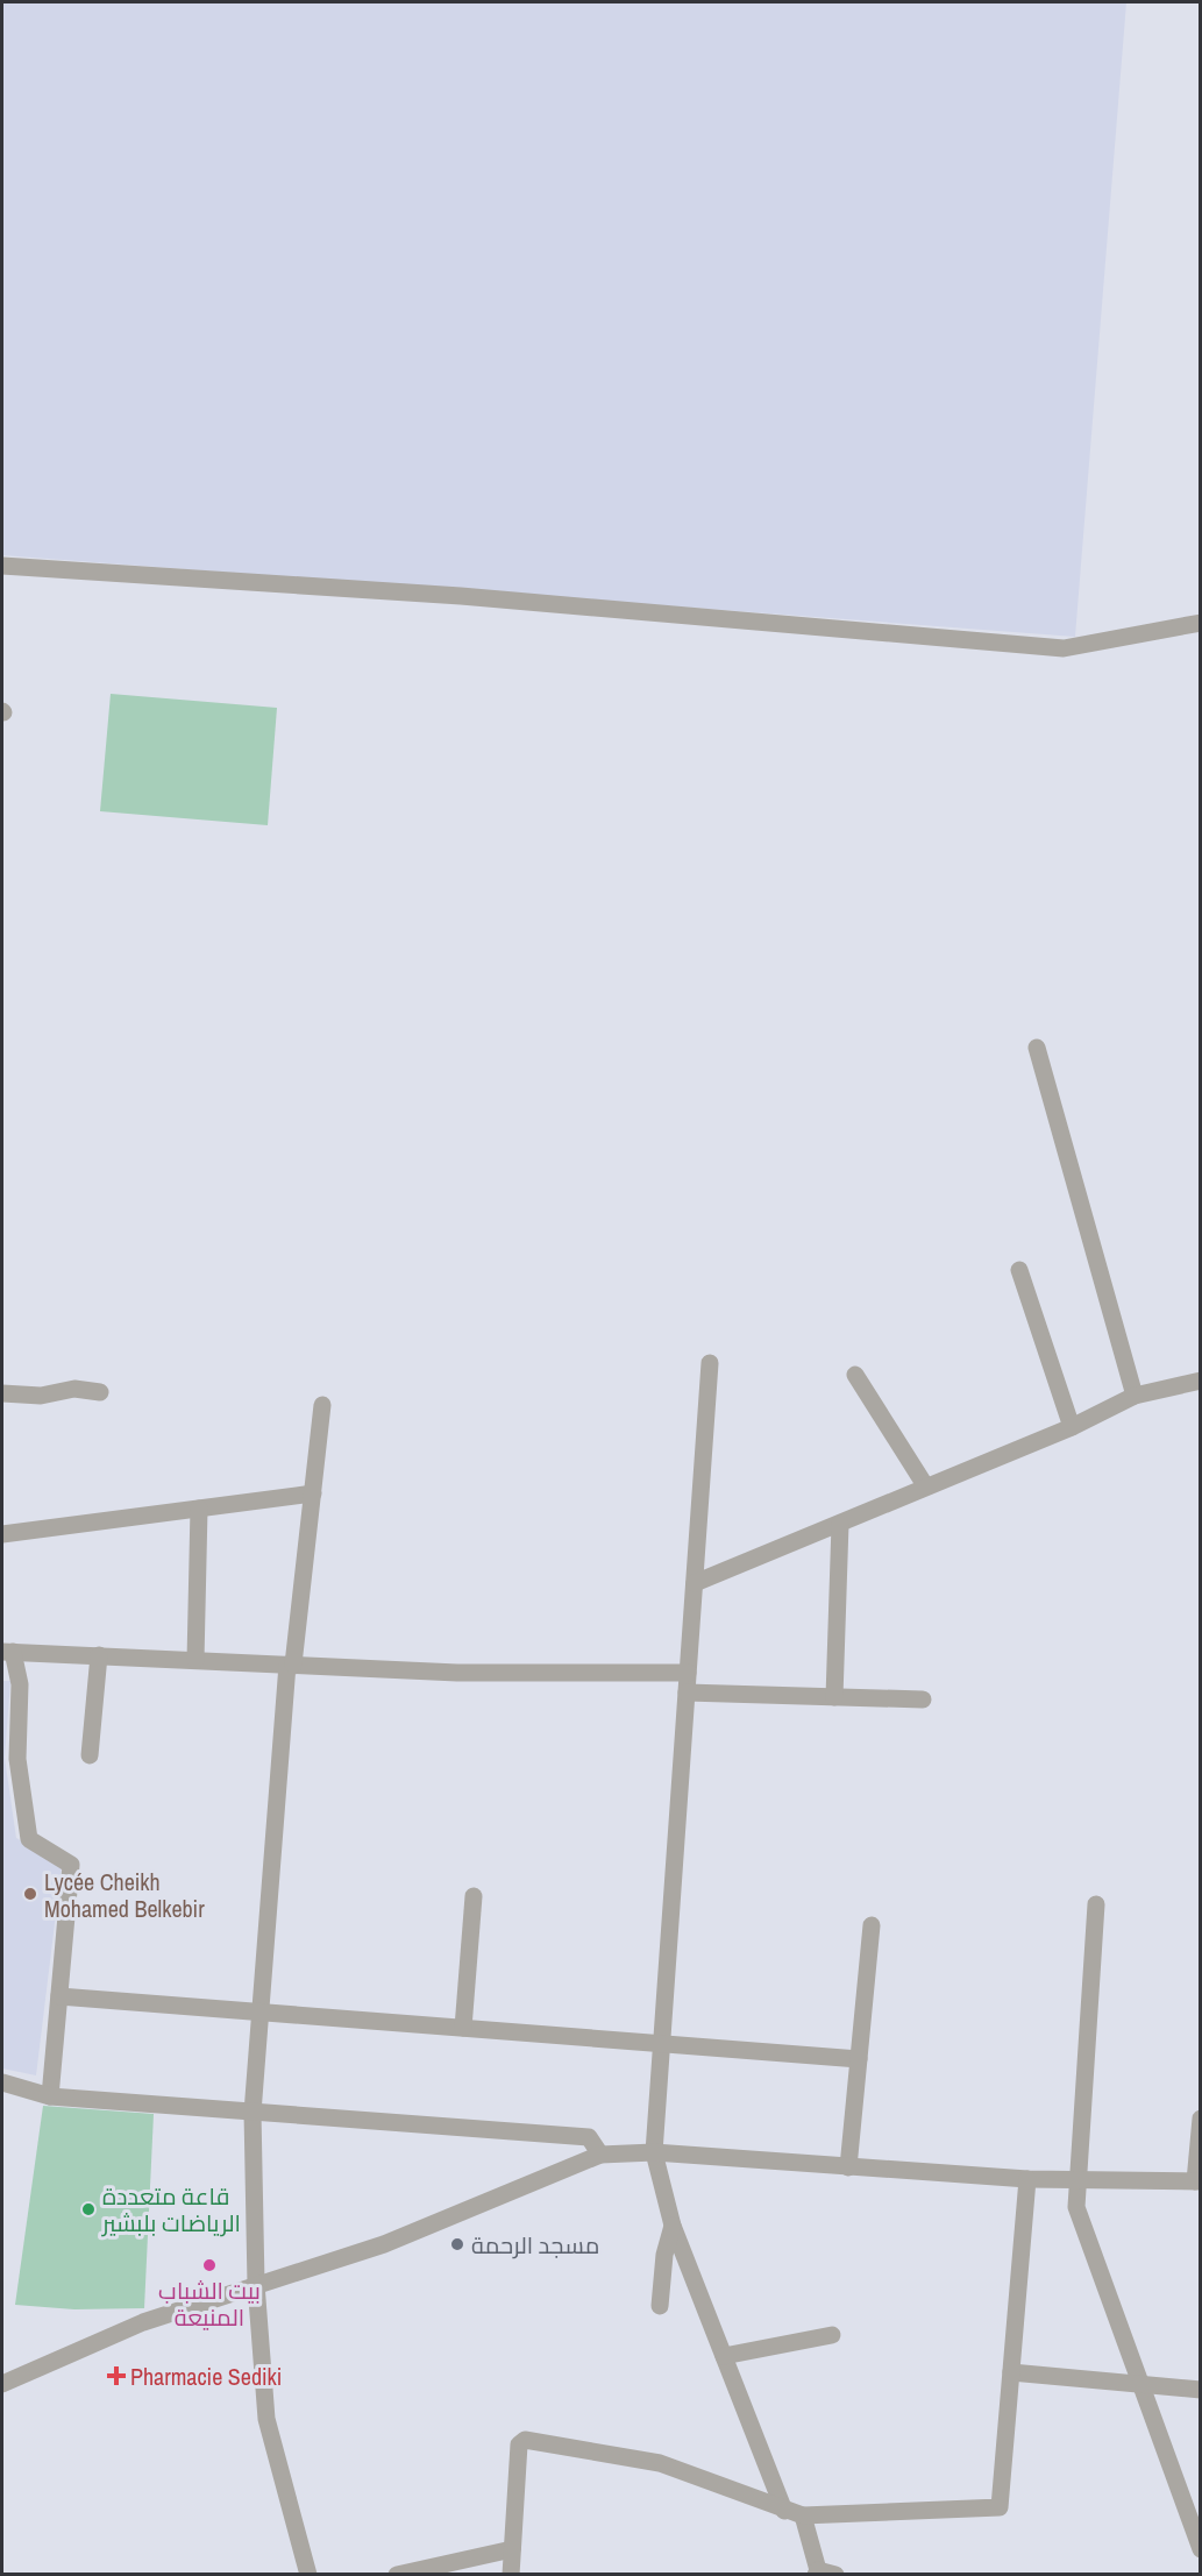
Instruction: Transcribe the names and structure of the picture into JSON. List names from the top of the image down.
{
  "places": {
    "other": [
      "Lycée Cheikh Mohamed Belkebir",
      "قاعة متعددة الرياضات بلبشير",
      "مسجد الرحمة",
      "بيت الشباب المنيعة"
    ],
    "health": ["Pharmacie Sediki"]
  }
}
